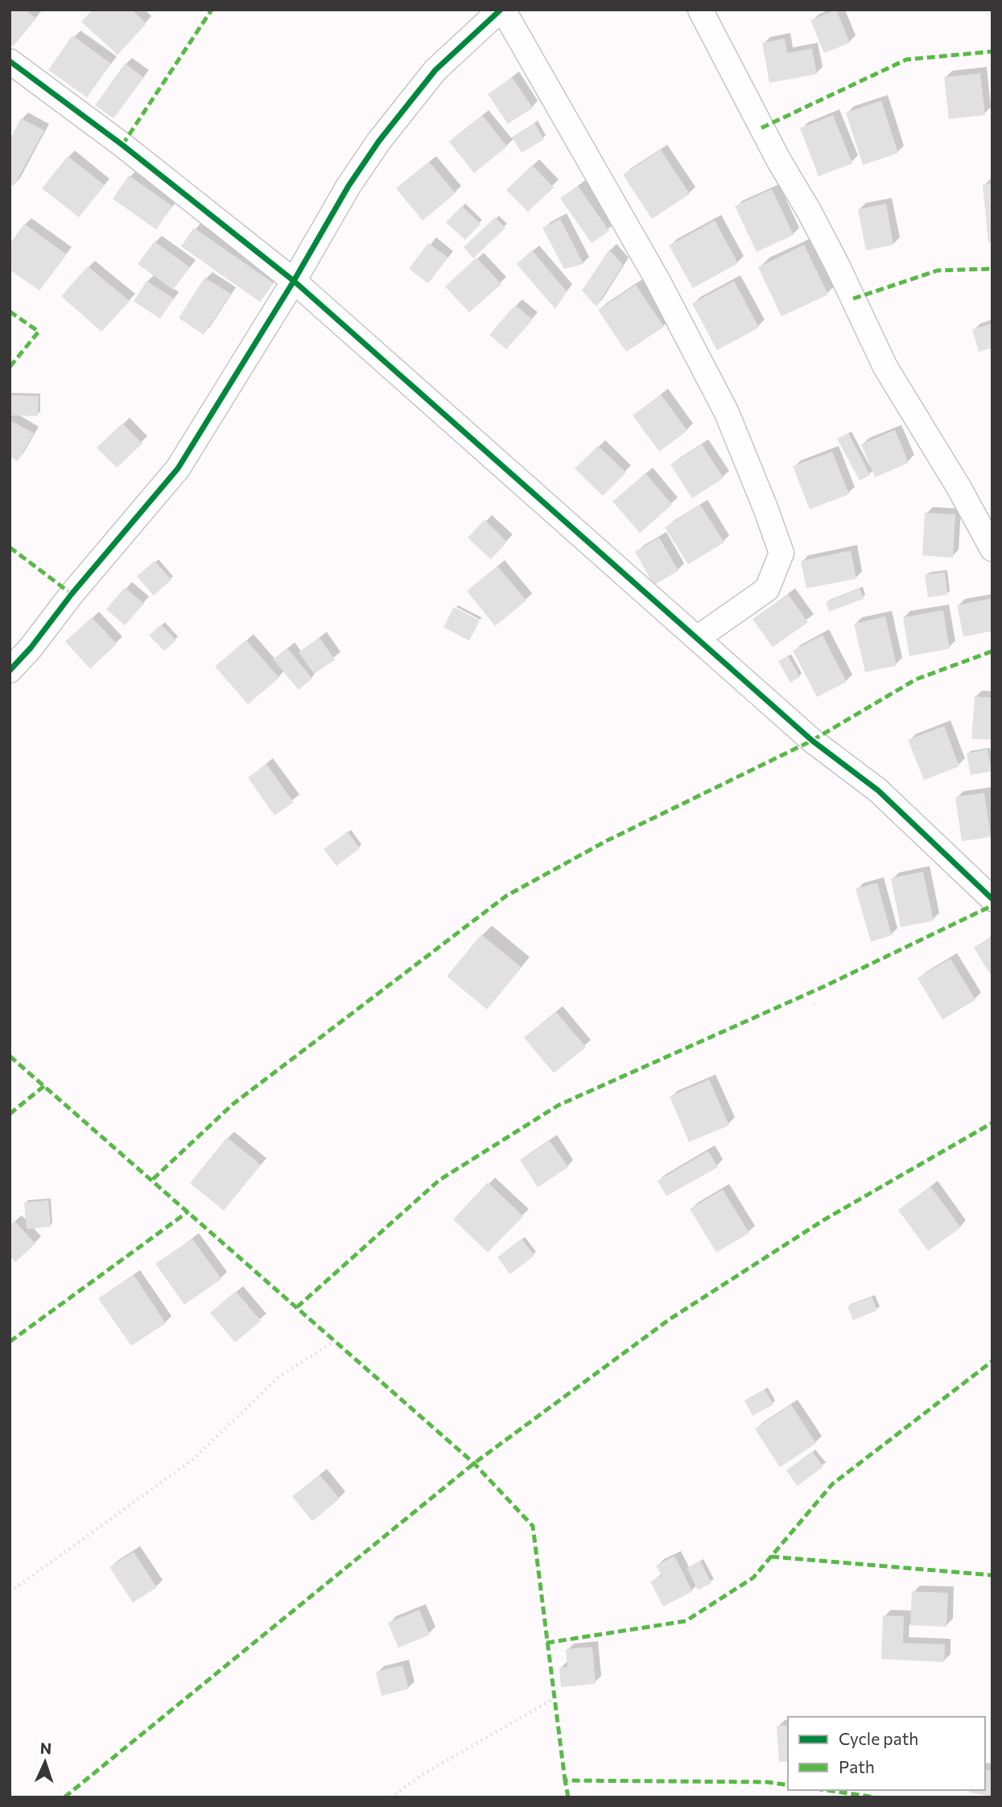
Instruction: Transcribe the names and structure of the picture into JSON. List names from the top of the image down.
{
  "legend": ["Cycle path", "Path"],
  "north": "top"
}
